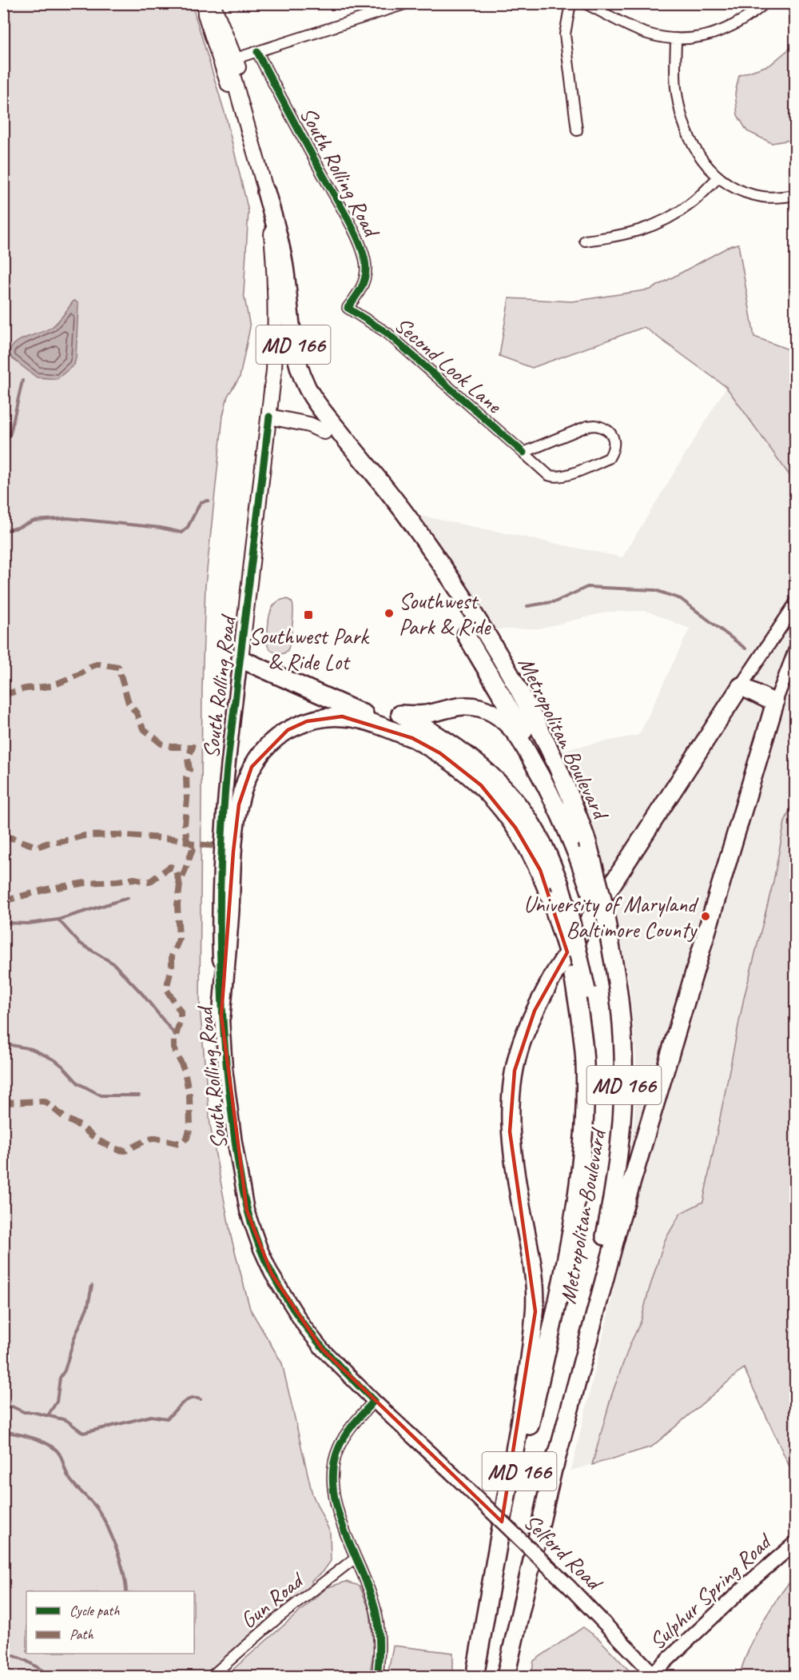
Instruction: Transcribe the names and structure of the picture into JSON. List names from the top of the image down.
{
  "streets": {
    "highway": ["MD 166", "Metropolitan Boulevard"],
    "main road": ["South Rolling Road", "Selford Road", "Sulphur Spring Road"],
    "street": ["Second Look Lane", "Gun Road"]
  },
  "crossings": [
    ["South Rolling Road", "MD 166"],
    ["South Rolling Road", "Second Look Lane"],
    ["South Rolling Road", "Selford Road"],
    ["MD 166", "Metropolitan Boulevard"],
    ["Selford Road", "Sulphur Spring Road"]
  ],
  "places": {
    "other": ["Southwest Park & Ride", "University of Maryland Baltimore County"],
    "transit": ["Southwest Park & Ride Lot"]
  },
  "legend": ["Cycle path", "Path"]
}
